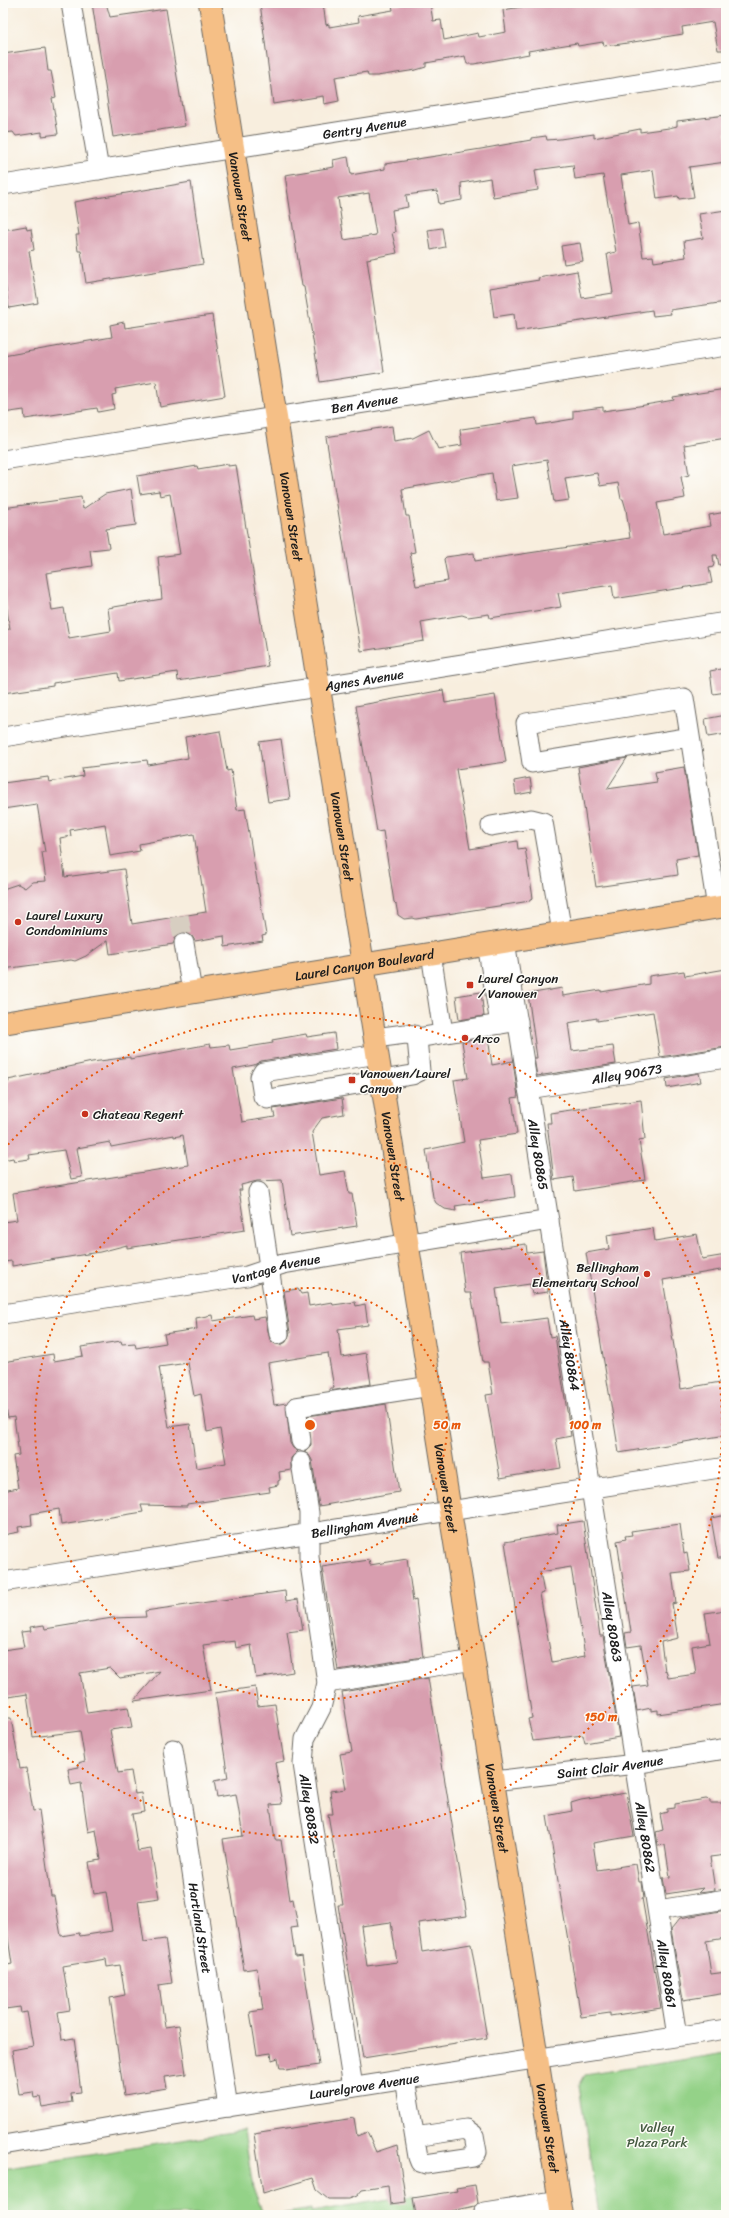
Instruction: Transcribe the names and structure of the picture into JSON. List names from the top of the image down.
{
  "streets": {
    "main road": ["Vanowen Street", "Laurel Canyon Boulevard"],
    "street": [
      "Gentry Avenue",
      "Ben Avenue",
      "Agnes Avenue",
      "Alley 90673",
      "Alley 80865",
      "Vantage Avenue",
      "Alley 80864",
      "Bellingham Avenue",
      "Alley 80863",
      "Saint Clair Avenue",
      "Alley 80832",
      "Alley 80862",
      "Hartland Street",
      "Alley 80861",
      "Laurelgrove Avenue"
    ]
  },
  "crossings": [
    ["Gentry Avenue", "Vanowen Street"],
    ["Vanowen Street", "Ben Avenue"],
    ["Vanowen Street", "Agnes Avenue"],
    ["Vanowen Street", "Laurel Canyon Boulevard"],
    ["Vanowen Street", "Vantage Avenue"],
    ["Vanowen Street", "Bellingham Avenue"],
    ["Vanowen Street", "Saint Clair Avenue"],
    ["Vanowen Street", "Laurelgrove Avenue"],
    ["Laurel Canyon Boulevard", "Alley 80865"],
    ["Alley 90673", "Alley 80865"],
    ["Alley 80865", "Vantage Avenue"],
    ["Alley 80865", "Alley 80864"],
    ["Vantage Avenue", "Alley 80864"],
    ["Alley 80864", "Bellingham Avenue"],
    ["Alley 80864", "Alley 80863"],
    ["Bellingham Avenue", "Alley 80863"],
    ["Bellingham Avenue", "Alley 80832"],
    ["Alley 80863", "Saint Clair Avenue"],
    ["Alley 80863", "Alley 80862"],
    ["Saint Clair Avenue", "Alley 80862"],
    ["Alley 80832", "Laurelgrove Avenue"],
    ["Alley 80862", "Alley 80861"],
    ["Hartland Street", "Laurelgrove Avenue"],
    ["Alley 80861", "Laurelgrove Avenue"]
  ],
  "parks": ["Valley Plaza Park"],
  "places": {
    "other": [
      "Laurel Luxury Condominiums",
      "Arco",
      "Chateau Regent",
      "Bellingham Elementary School"
    ],
    "transit": ["Laurel Canyon / Vanowen", "Vanowen/Laurel Canyon"]
  },
  "rings": ["50 m", "100 m", "150 m"]
}
